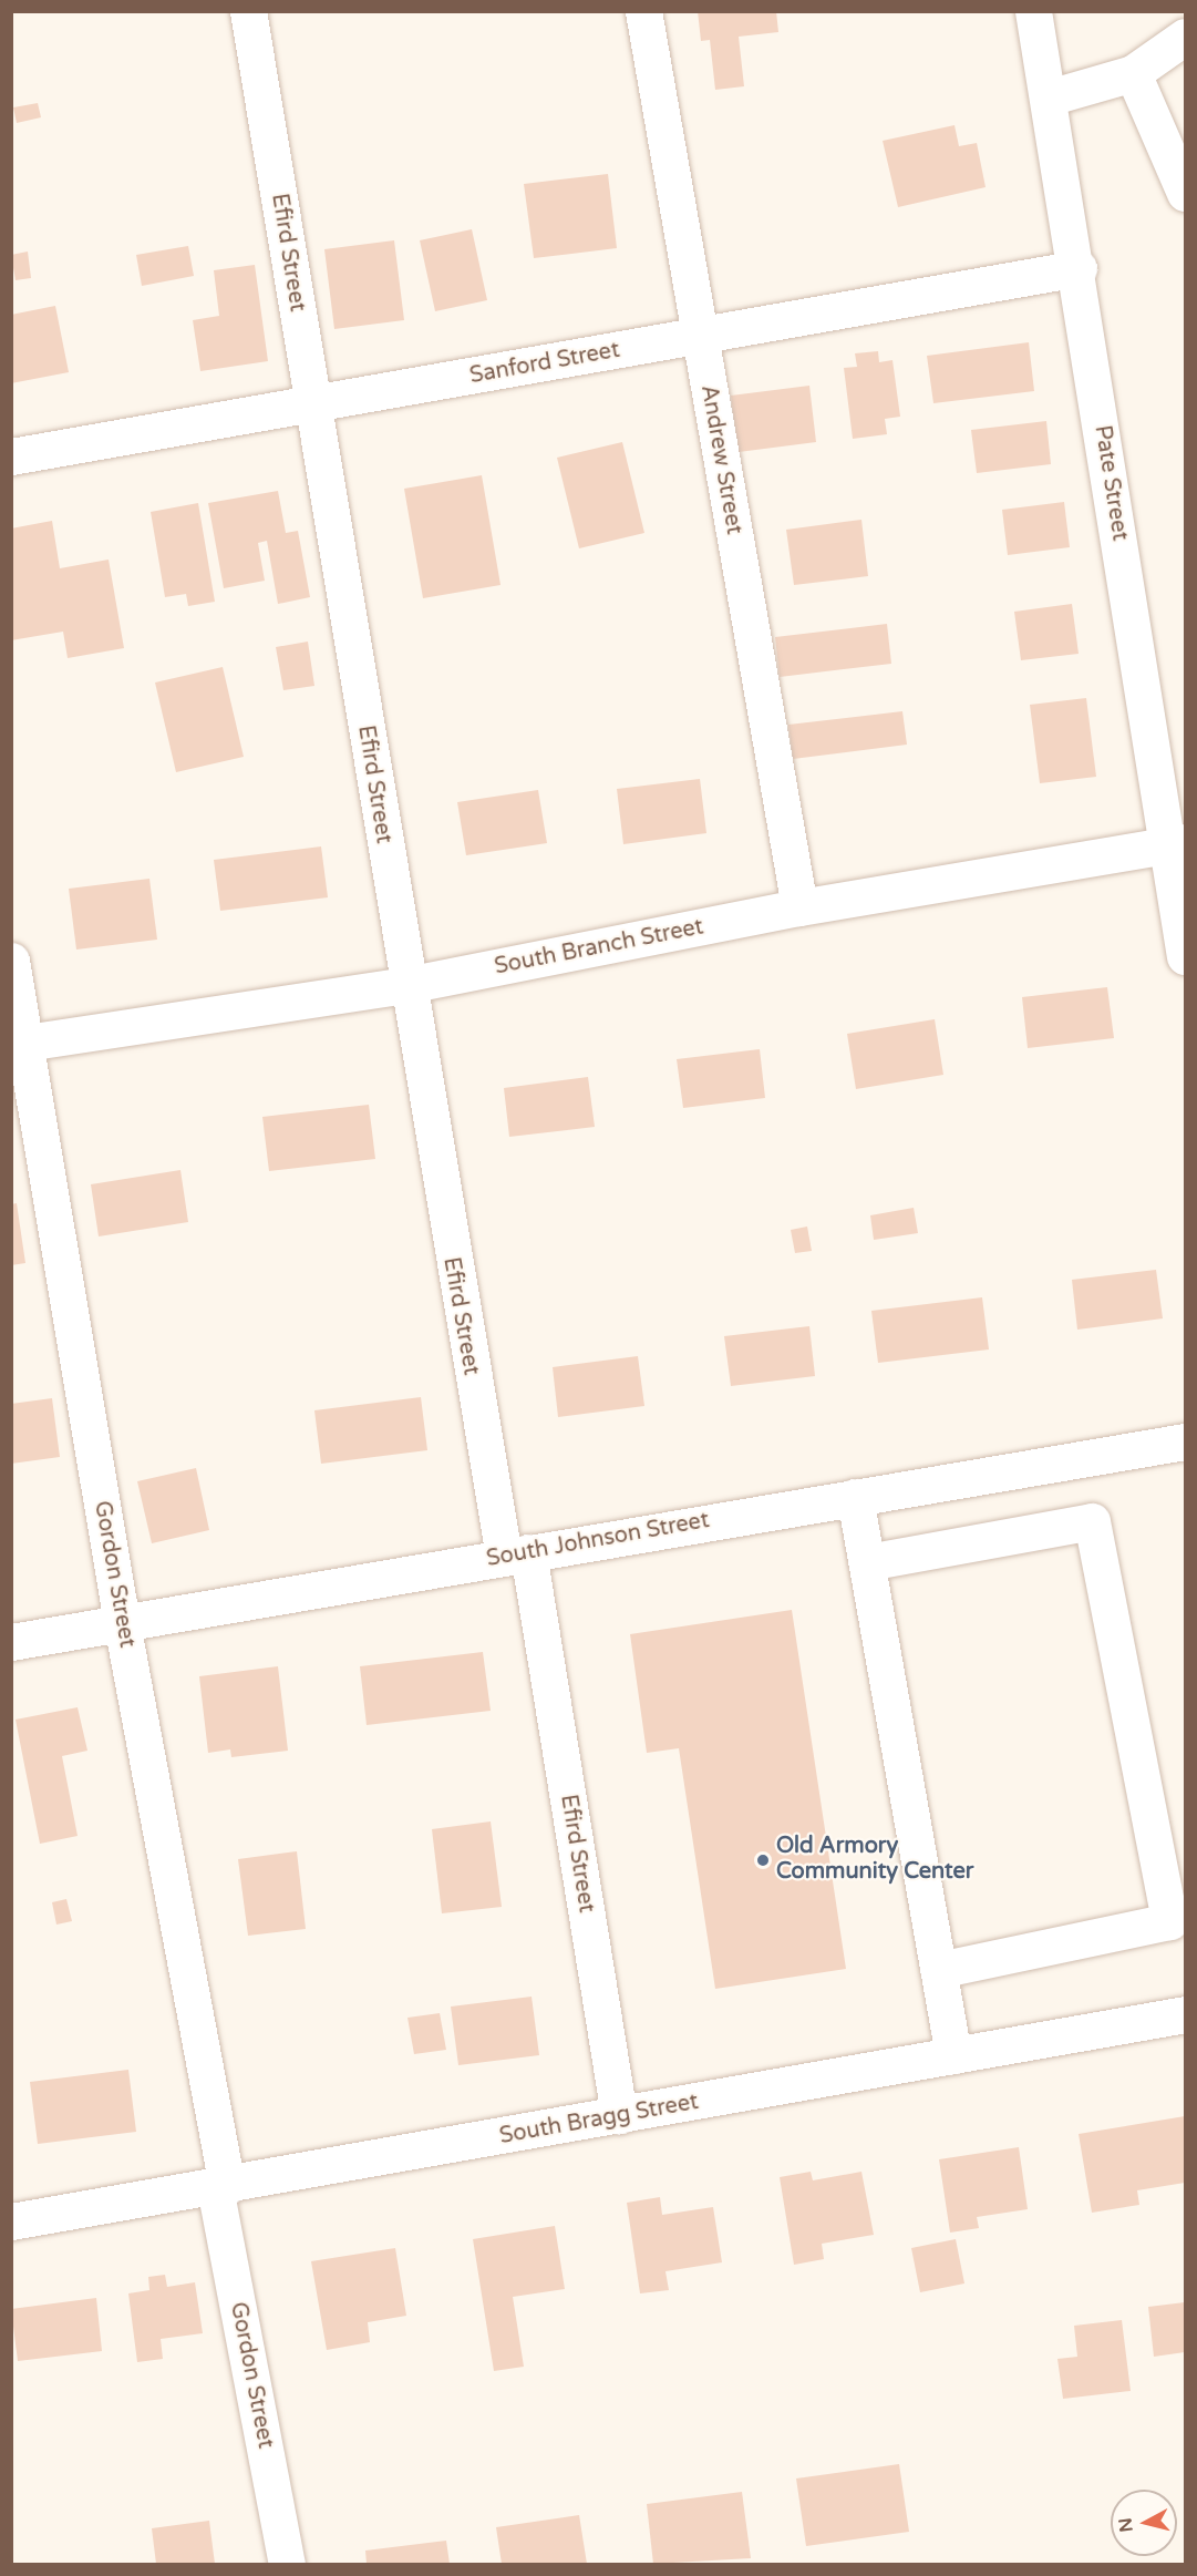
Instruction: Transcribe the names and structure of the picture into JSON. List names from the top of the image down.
{
  "streets": {
    "street": [
      "Efird Street",
      "Sanford Street",
      "Andrew Street",
      "Pate Street",
      "South Branch Street",
      "South Johnson Street",
      "Gordon Street",
      "South Bragg Street"
    ]
  },
  "crossings": [
    ["Efird Street", "Sanford Street"],
    ["Efird Street", "South Branch Street"],
    ["Efird Street", "South Johnson Street"],
    ["Efird Street", "South Bragg Street"],
    ["Sanford Street", "Andrew Street"],
    ["Sanford Street", "Pate Street"],
    ["Andrew Street", "South Branch Street"],
    ["Pate Street", "South Branch Street"],
    ["South Branch Street", "Gordon Street"],
    ["South Johnson Street", "Gordon Street"],
    ["Gordon Street", "South Bragg Street"]
  ],
  "places": ["Old Armory Community Center"],
  "north": "left"
}
